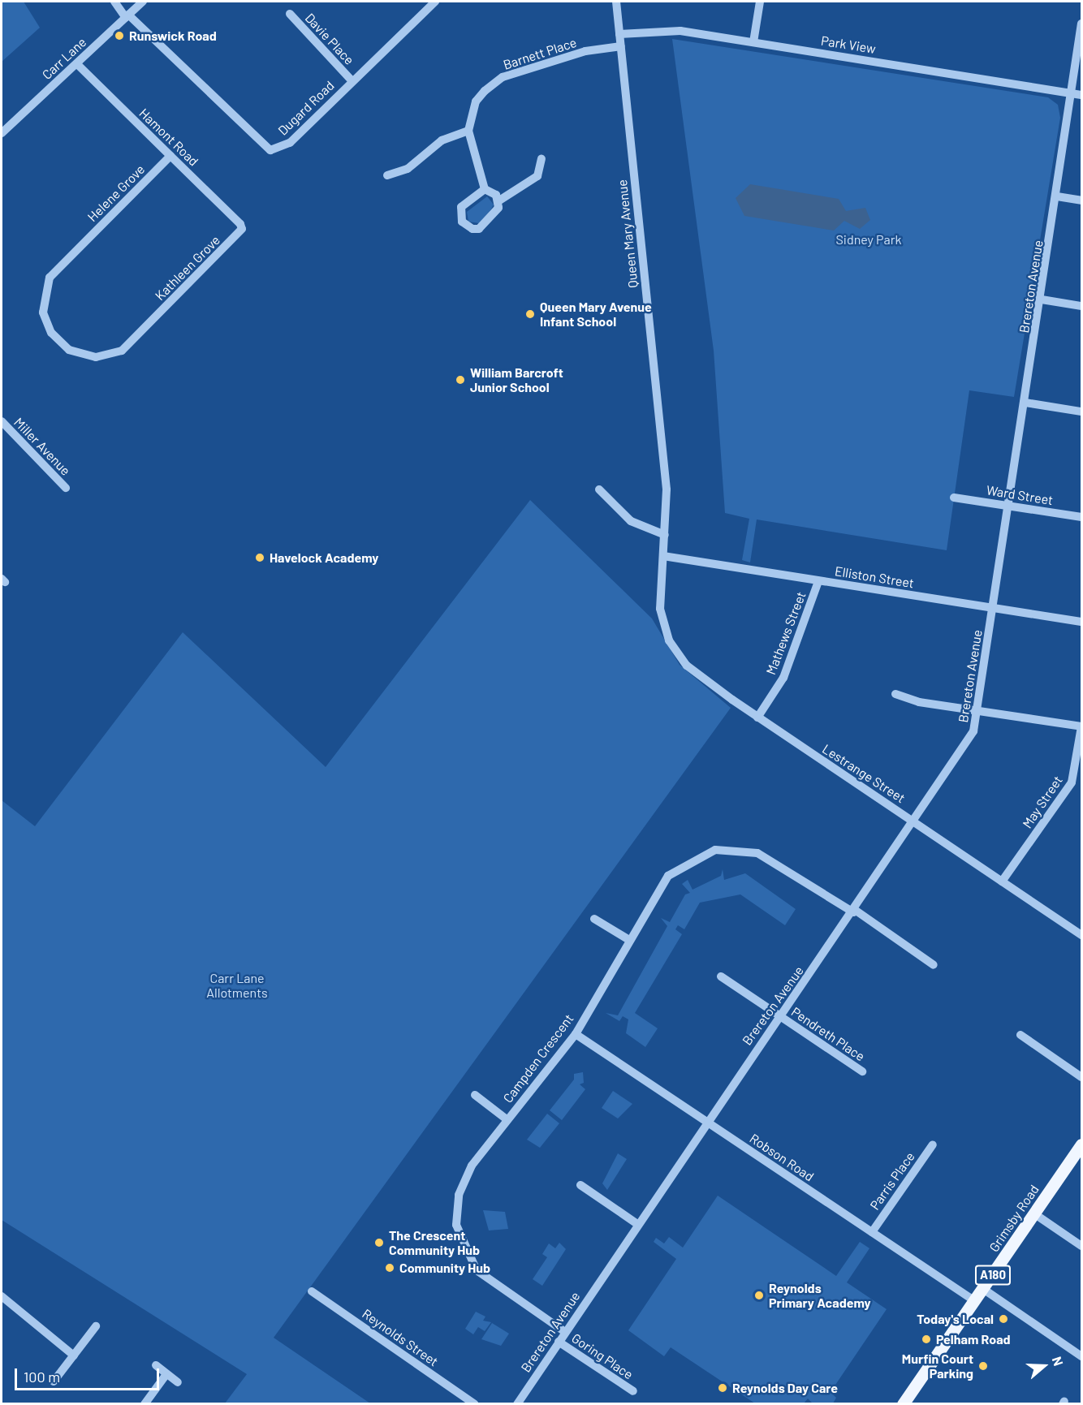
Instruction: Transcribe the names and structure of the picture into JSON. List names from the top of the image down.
{
  "streets": {
    "main road": ["Grimsby Road", "A180"],
    "street": [
      "Davie Place",
      "Park View",
      "Barnett Place",
      "Carr Lane",
      "Dugard Road",
      "Hamont Road",
      "Helene Grove",
      "Queen Mary Avenue",
      "Kathleen Grove",
      "Brereton Avenue",
      "Miller Avenue",
      "Ward Street",
      "Elliston Street",
      "Mathews Street",
      "Lestrange Street",
      "May Street",
      "Pendreth Place",
      "Campden Crescent",
      "Robson Road",
      "Parris Place",
      "Reynolds Street",
      "Goring Place"
    ]
  },
  "crossings": [
    ["Davie Place", "Dugard Road"],
    ["Park View", "Queen Mary Avenue"],
    ["Park View", "Brereton Avenue"],
    ["Barnett Place", "Queen Mary Avenue"],
    ["Carr Lane", "Dugard Road"],
    ["Carr Lane", "Hamont Road"],
    ["Hamont Road", "Helene Grove"],
    ["Hamont Road", "Kathleen Grove"],
    ["Helene Grove", "Kathleen Grove"],
    ["Queen Mary Avenue", "Elliston Street"],
    ["Queen Mary Avenue", "Lestrange Street"],
    ["Brereton Avenue", "Ward Street"],
    ["Brereton Avenue", "Elliston Street"],
    ["Brereton Avenue", "Lestrange Street"],
    ["Brereton Avenue", "Pendreth Place"],
    ["Brereton Avenue", "Campden Crescent"],
    ["Brereton Avenue", "Robson Road"],
    ["Brereton Avenue", "Goring Place"],
    ["Elliston Street", "Mathews Street"],
    ["Mathews Street", "Lestrange Street"],
    ["Lestrange Street", "May Street"],
    ["Campden Crescent", "Robson Road"],
    ["Robson Road", "Parris Place"],
    ["Robson Road", "Grimsby Road"]
  ],
  "parks": ["Sidney Park", "Carr Lane Allotments"],
  "places": [
    "Runswick Road",
    "Queen Mary Avenue Infant School",
    "William Barcroft Junior School",
    "Havelock Academy",
    "The Crescent Community Hub",
    "Community Hub",
    "Reynolds Primary Academy",
    "Today's Local",
    "Pelham Road",
    "Murfin Court Parking",
    "Reynolds Day Care"
  ],
  "scale_bar": "100 m",
  "north": "right"
}
